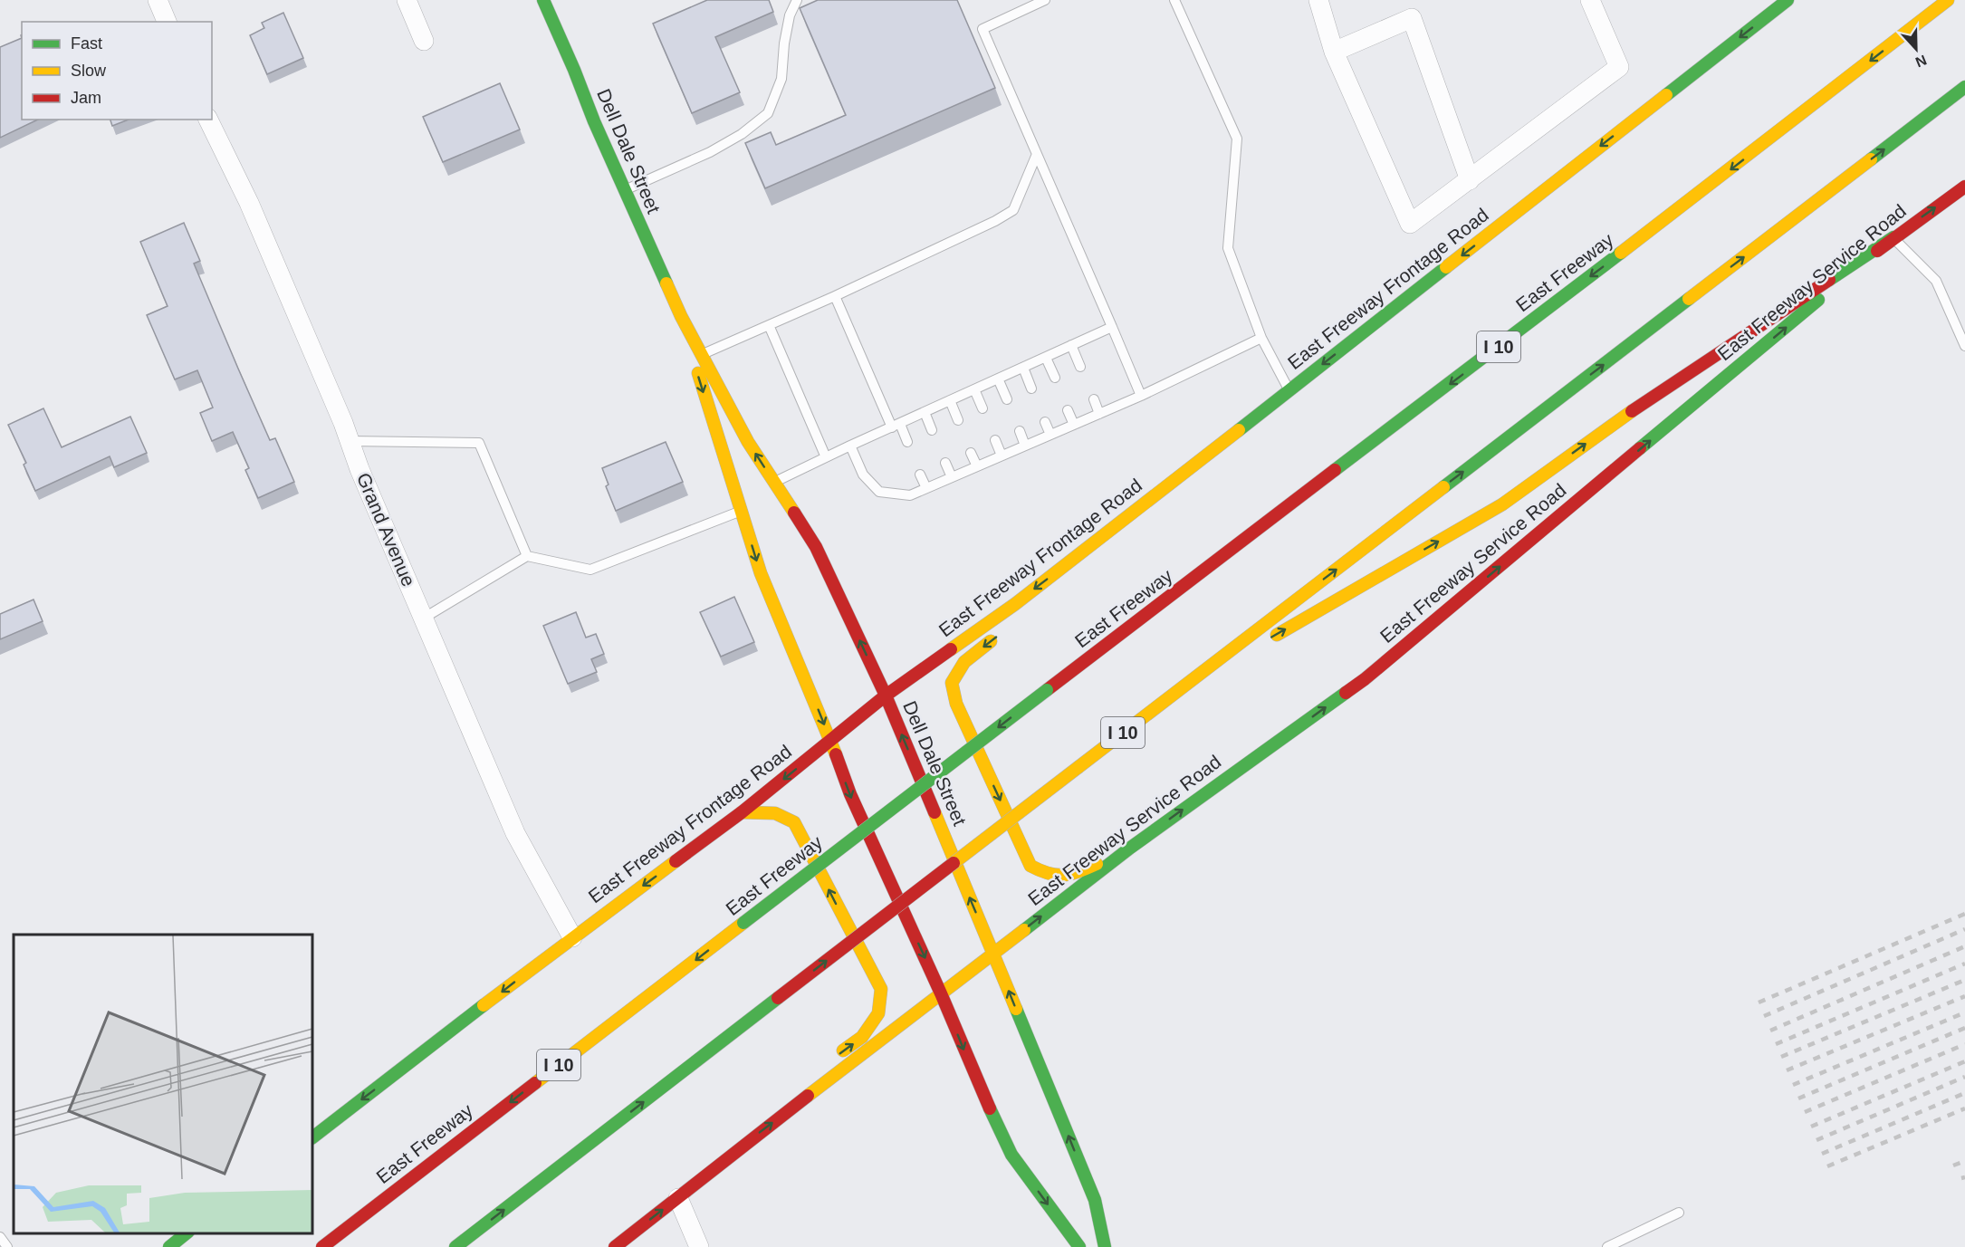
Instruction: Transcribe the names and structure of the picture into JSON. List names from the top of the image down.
{
  "streets": {
    "main road": [
      "Dell Dale Street",
      "East Freeway",
      "East Freeway Service Road",
      "East Freeway Frontage Road",
      "I 10"
    ],
    "street": ["Grand Avenue"]
  },
  "crossings": [
    ["Dell Dale Street", "East Freeway Service Road"],
    ["Dell Dale Street", "East Freeway Frontage Road"],
    ["East Freeway Frontage Road", "Grand Avenue"]
  ],
  "one_way": ["East Freeway Frontage Road"],
  "legend": ["Fast", "Slow", "Jam"],
  "north": "bottom"
}
